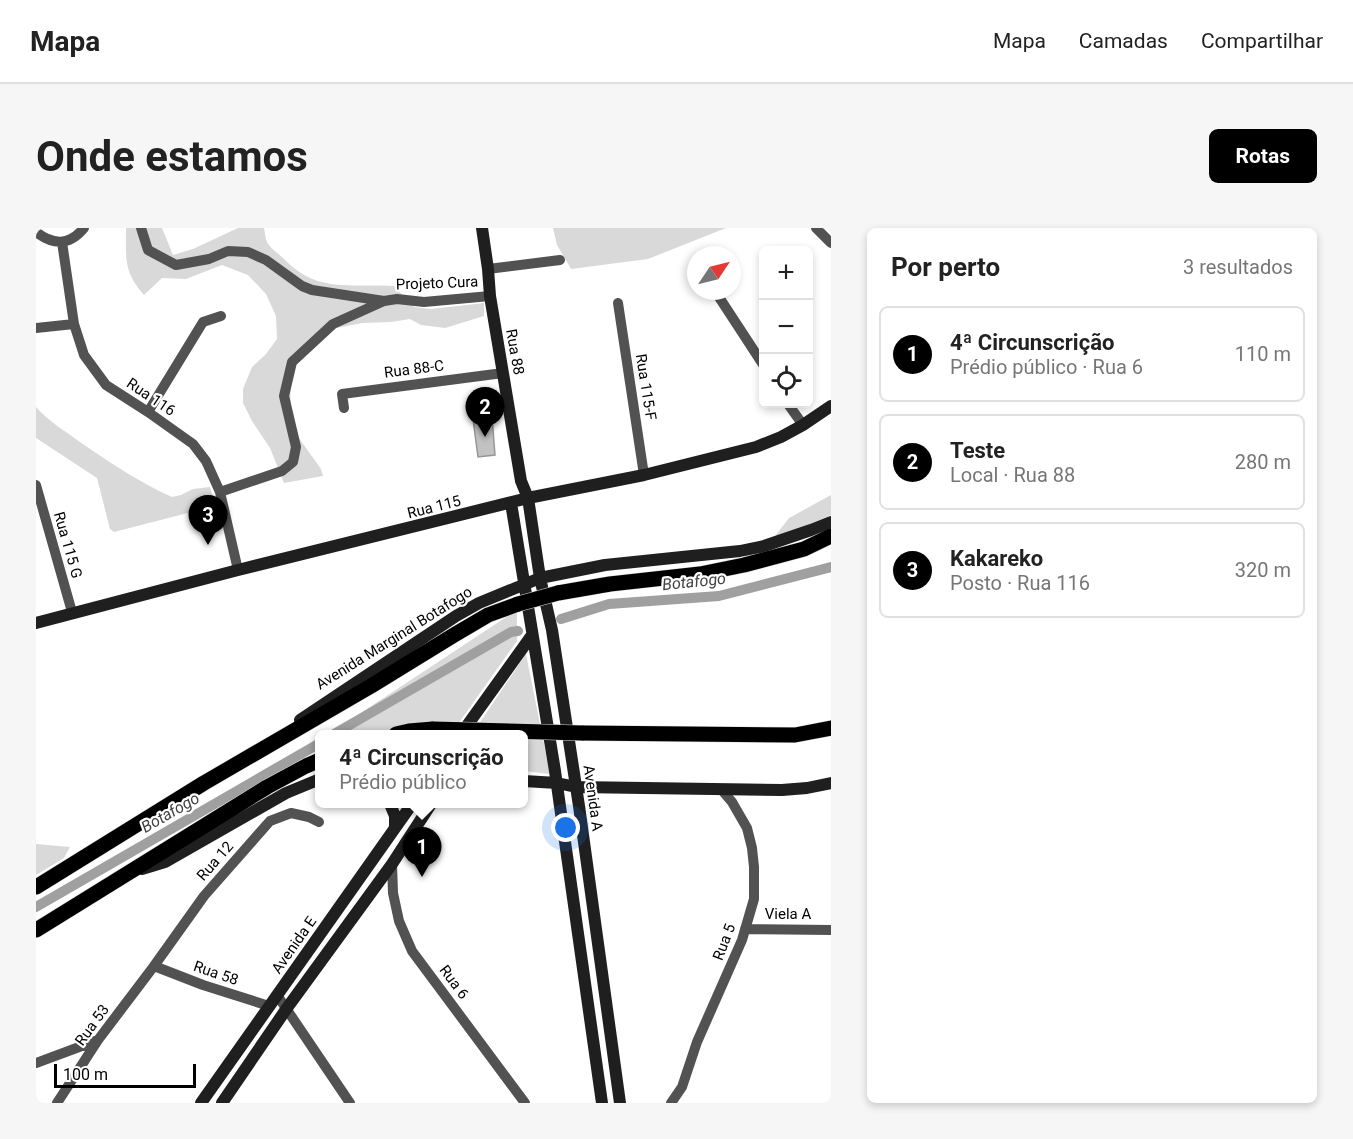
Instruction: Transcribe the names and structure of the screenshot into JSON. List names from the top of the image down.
{
  "streets": {
    "main road": [
      "Rua 88",
      "Rua 115",
      "Avenida Marginal Botafogo",
      "Avenida A",
      "Avenida E"
    ],
    "street": [
      "Projeto Cura",
      "Rua 88-C",
      "Rua 115-F",
      "Rua 116",
      "Rua 115 G",
      "Rua 12",
      "Viela A",
      "Rua 5",
      "Rua 58",
      "Rua 6",
      "Rua 53"
    ]
  },
  "crossings": [
    ["Projeto Cura", "Rua 88"],
    ["Projeto Cura", "Rua 116"],
    ["Rua 88", "Rua 88-C"],
    ["Rua 88", "Rua 115"],
    ["Rua 88", "Avenida A"],
    ["Rua 115-F", "Rua 115"],
    ["Rua 116", "Rua 115"],
    ["Rua 115", "Rua 115 G"],
    ["Rua 115", "Avenida A"],
    ["Avenida Marginal Botafogo", "Avenida A"],
    ["Rua 12", "Rua 58"],
    ["Rua 12", "Rua 53"],
    ["Viela A", "Rua 5"],
    ["Avenida E", "Rua 58"],
    ["Avenida E", "Rua 6"],
    ["Rua 58", "Rua 53"]
  ],
  "water": ["Botafogo"],
  "scale_bar": "100 m",
  "north": "top right",
  "page": {
    "header": "Mapa",
    "nav": ["Mapa", "Camadas", "Compartilhar"],
    "buttons": "Rotas",
    "title": "Onde estamos",
    "heading": ["Por perto", "3 resultados"],
    "map_buttons": ["+", "−"],
    "list": [
      {
        "mark": "1",
        "name": "4ª Circunscrição",
        "note": "Prédio público · Rua 6",
        "value": "110 m"
      },
      {
        "mark": "2",
        "name": "Teste",
        "note": "Local · Rua 88",
        "value": "280 m"
      },
      {
        "mark": "3",
        "name": "Kakareko",
        "note": "Posto · Rua 116",
        "value": "320 m"
      }
    ],
    "pins": ["2", "3", "1"],
    "popup": ["4ª Circunscrição", "Prédio público"],
    "scale": "100 m"
  }
}
